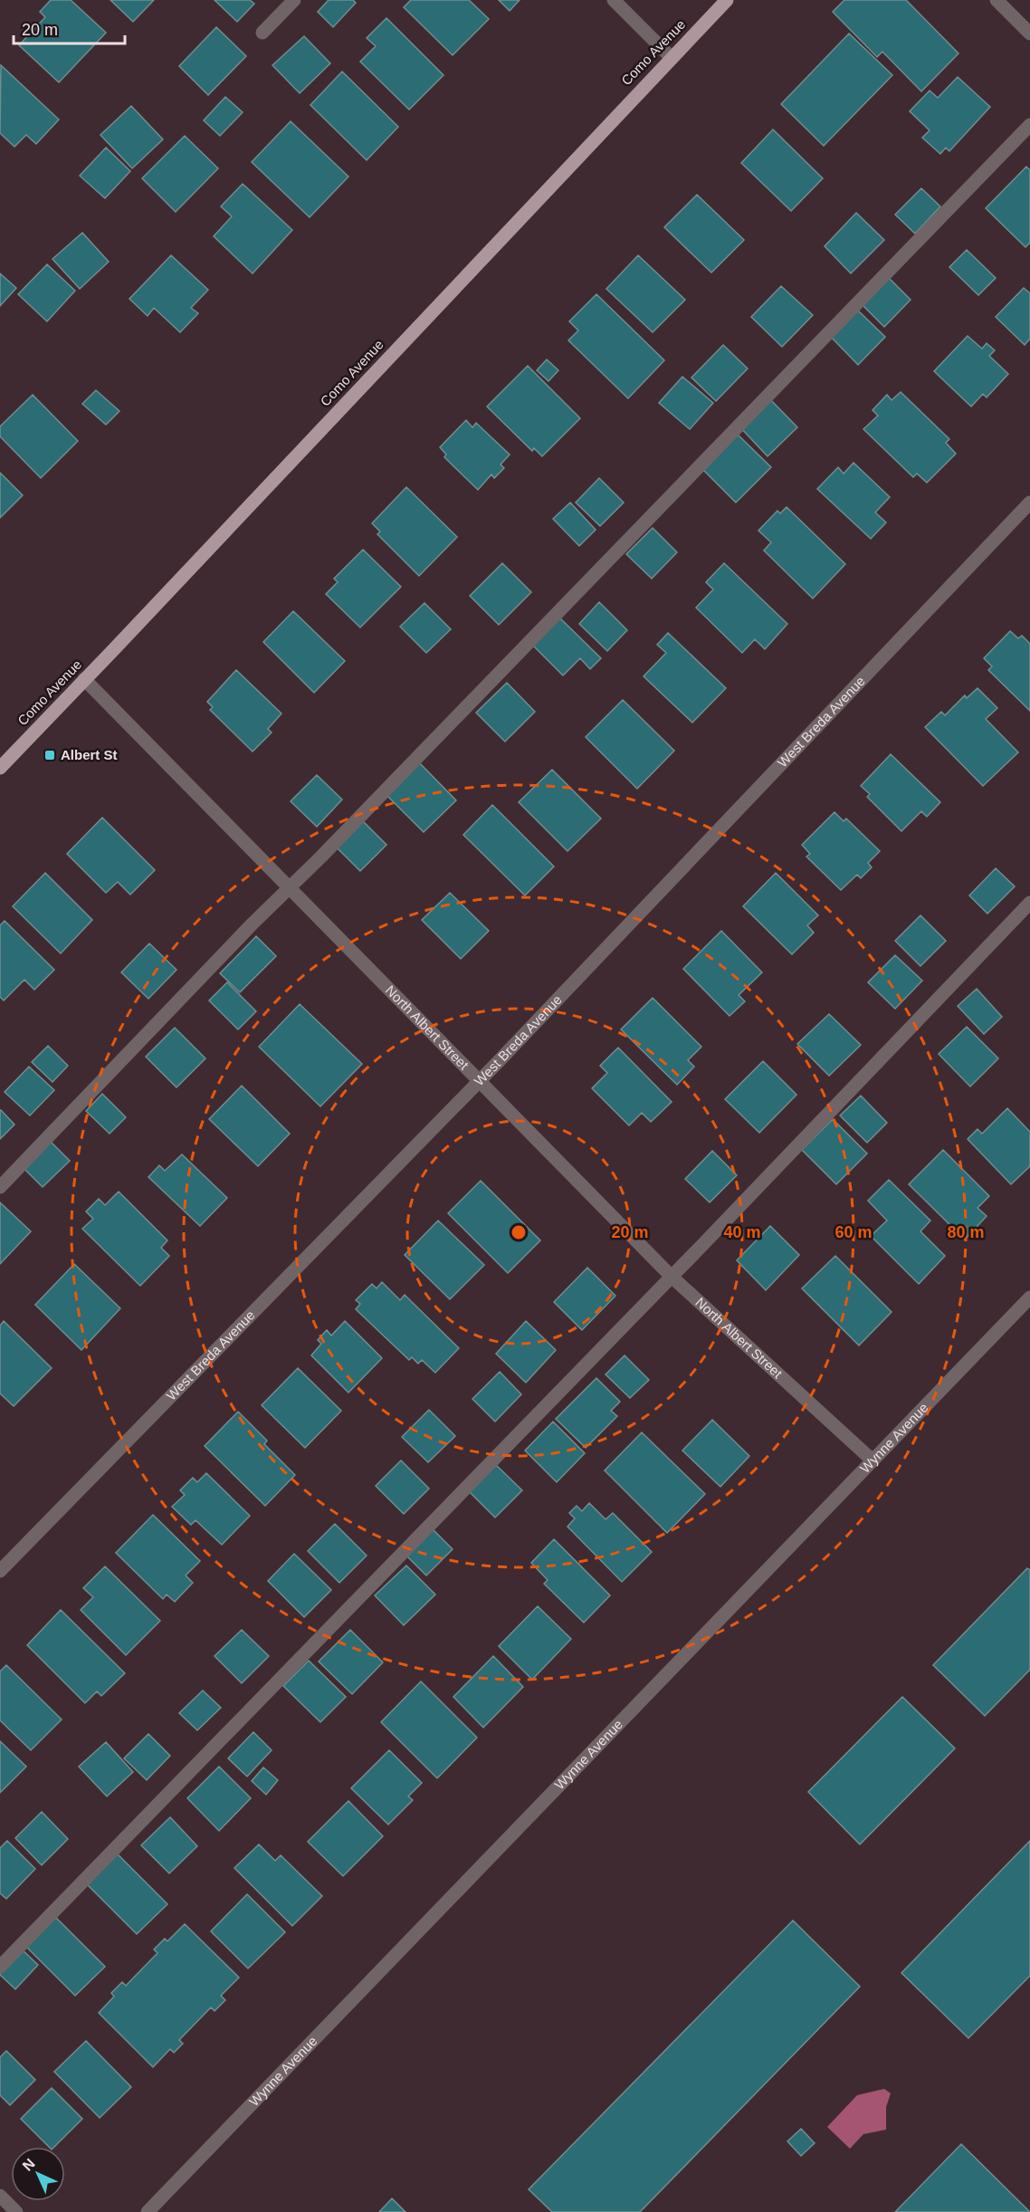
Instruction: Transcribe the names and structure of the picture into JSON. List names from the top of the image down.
{
  "streets": {
    "main road": ["Como Avenue"],
    "street": ["West Breda Avenue", "North Albert Street", "Wynne Avenue"]
  },
  "crossings": [
    ["Como Avenue", "North Albert Street"],
    ["West Breda Avenue", "North Albert Street"],
    ["North Albert Street", "Wynne Avenue"]
  ],
  "places": {
    "transit": ["Albert St"]
  },
  "scale_bar": "20 m",
  "north": "top left",
  "rings": [
    "20 m",
    "40 m",
    "60 m",
    "80 m"
  ]
}
